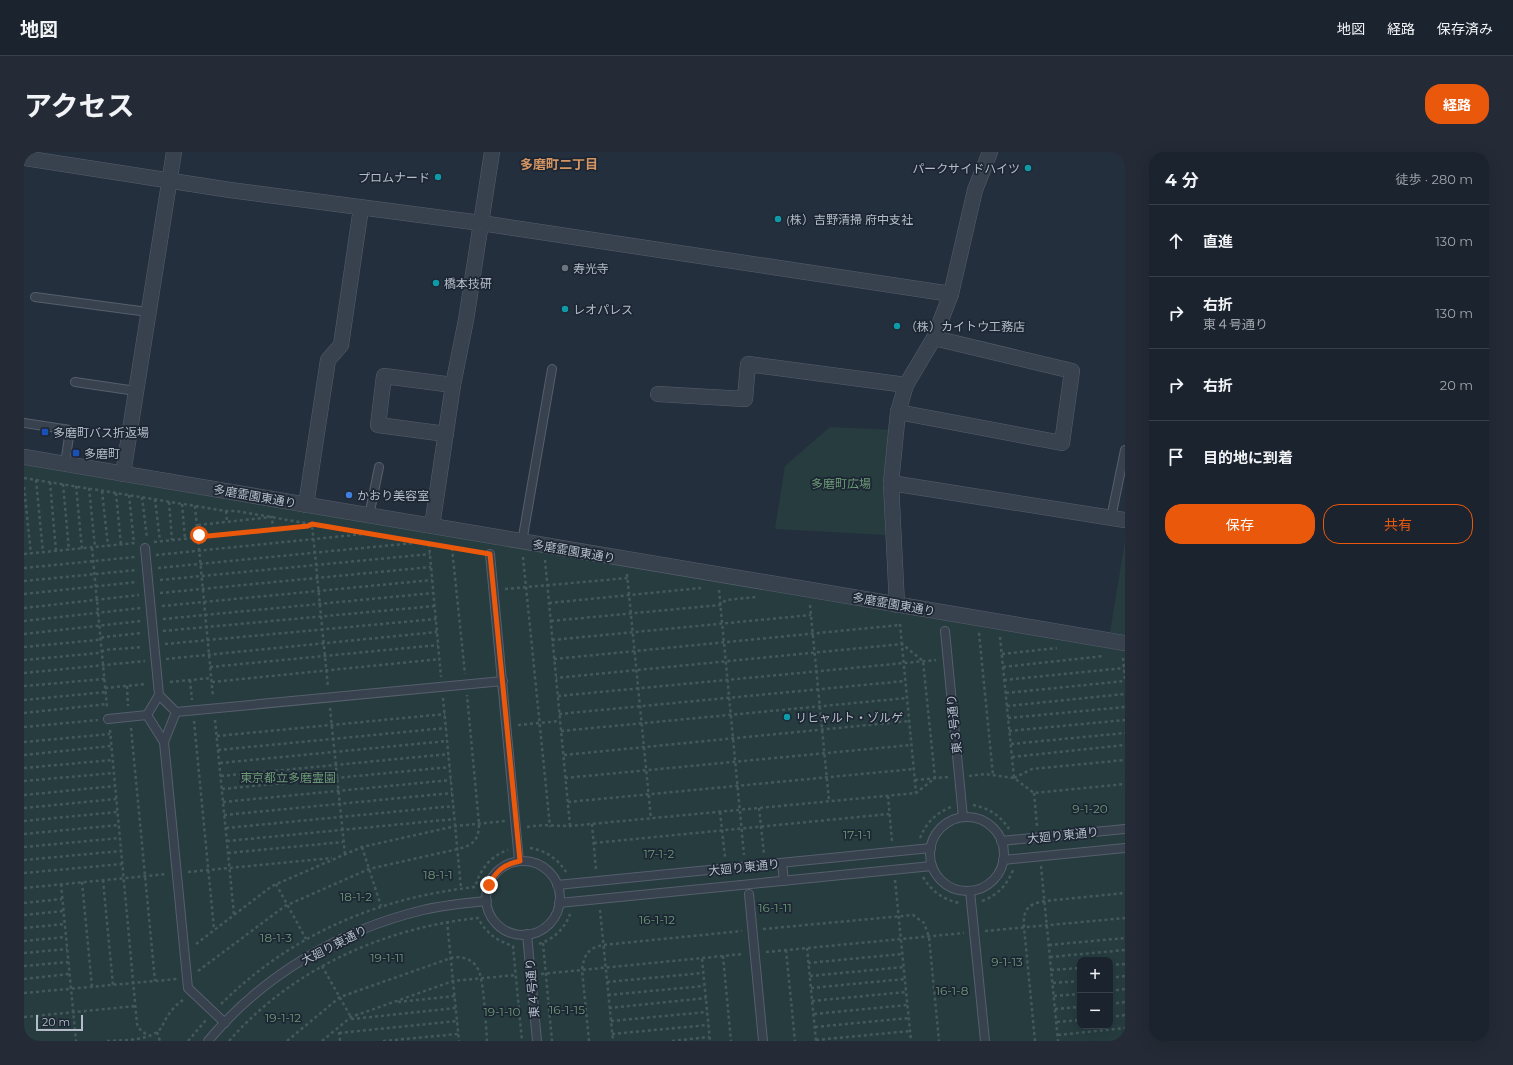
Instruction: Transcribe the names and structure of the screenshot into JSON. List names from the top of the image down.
{
  "streets": {
    "street": ["多磨霊園東通り"],
    "lane": ["東３号通り", "大廻り東通り", "東４号通り"]
  },
  "crossings": [
    ["東３号通り", "大廻り東通り"],
    ["大廻り東通り", "東４号通り"]
  ],
  "districts": ["多磨町二丁目"],
  "parks": [
    "多磨町広場",
    "東京都立多磨霊園",
    "9-1-20",
    "17-1-1",
    "17-1-2",
    "18-1-1",
    "18-1-2",
    "16-1-11",
    "16-1-12",
    "18-1-3",
    "19-1-11",
    "9-1-13",
    "16-1-8",
    "16-1-15",
    "19-1-10",
    "19-1-12"
  ],
  "places": {
    "other": [
      "パークサイドハイツ",
      "プロムナード",
      "(株）吉野清掃 府中支社",
      "寿光寺",
      "橋本技研",
      "レオパレス",
      "（株）カイトウ工務店",
      "かおり美容室",
      "リヒャルト・ゾルゲ"
    ],
    "transit": ["多磨町バス折返場", "多磨町"]
  },
  "scale_bar": "20 m",
  "page": {
    "header": "地図",
    "nav": ["地図", "経路", "保存済み"],
    "title": "アクセス",
    "buttons": [
      "経路",
      ["保存", "共有"]
    ],
    "heading": ["4 分", "徒歩 · 280 m"],
    "list": [
      ["直進", "130 m"],
      ["右折", "東４号通り", "130 m"],
      ["右折", "20 m"],
      "目的地に到着"
    ],
    "map_buttons": ["+", "−"],
    "scale": "20 m"
  }
}
